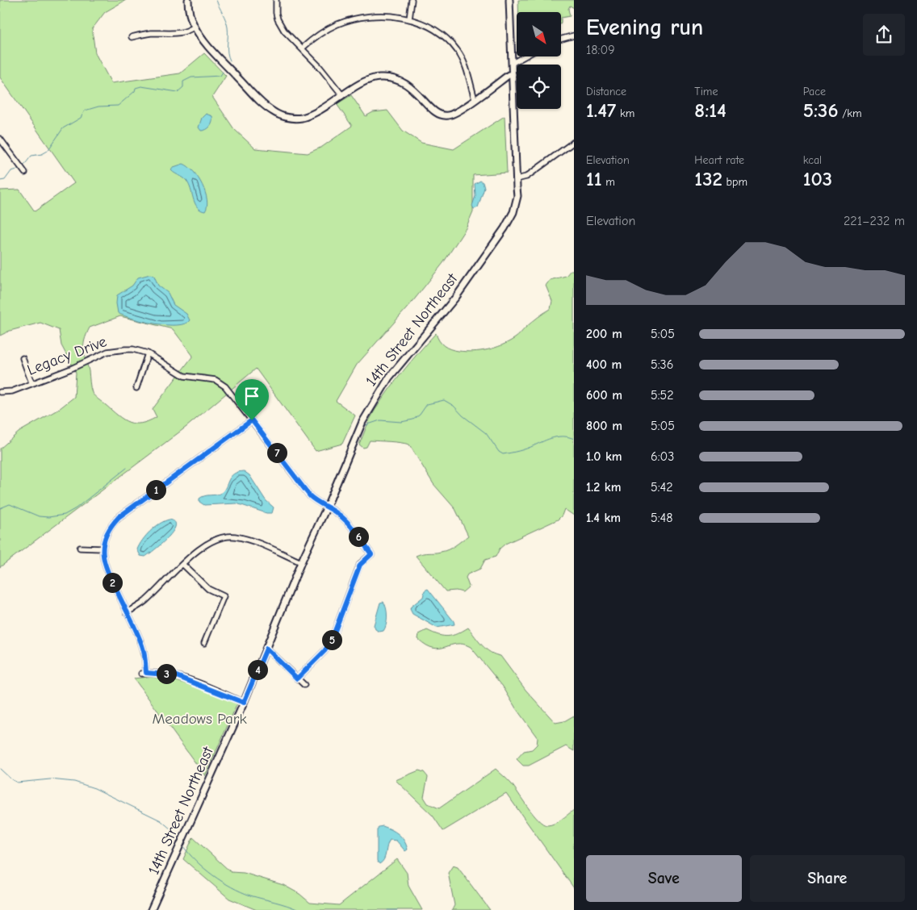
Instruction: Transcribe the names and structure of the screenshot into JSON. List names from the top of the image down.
{
  "streets": {
    "street": ["14th Street Northeast", "Legacy Drive"]
  },
  "crossings": [
    ["14th Street Northeast", "Legacy Drive"]
  ],
  "parks": ["Meadows Park"],
  "north": "bottom right",
  "page": {
    "heading": ["Evening run", "18:09"],
    "stats": [
      ["Distance", "1.47 km"],
      ["Time", "8:14"],
      ["Pace", "5:36 /km"],
      ["Elevation", "11 m"],
      ["Heart rate", "132 bpm"],
      ["kcal", "103"]
    ],
    "chart": ["Elevation", "221–232 m"],
    "list": [
      {
        "name": "200 m",
        "note": "5:05"
      },
      {
        "name": "400 m",
        "note": "5:36"
      },
      {
        "name": "600 m",
        "note": "5:52"
      },
      {
        "name": "800 m",
        "note": "5:05"
      },
      {
        "name": "1.0 km",
        "note": "6:03"
      },
      {
        "name": "1.2 km",
        "note": "5:42"
      },
      {
        "name": "1.4 km",
        "note": "5:48"
      }
    ],
    "pins": [
      "7",
      "1",
      "6",
      "2",
      "5",
      "4",
      "3"
    ],
    "buttons": ["Save", "Share"]
  }
}
